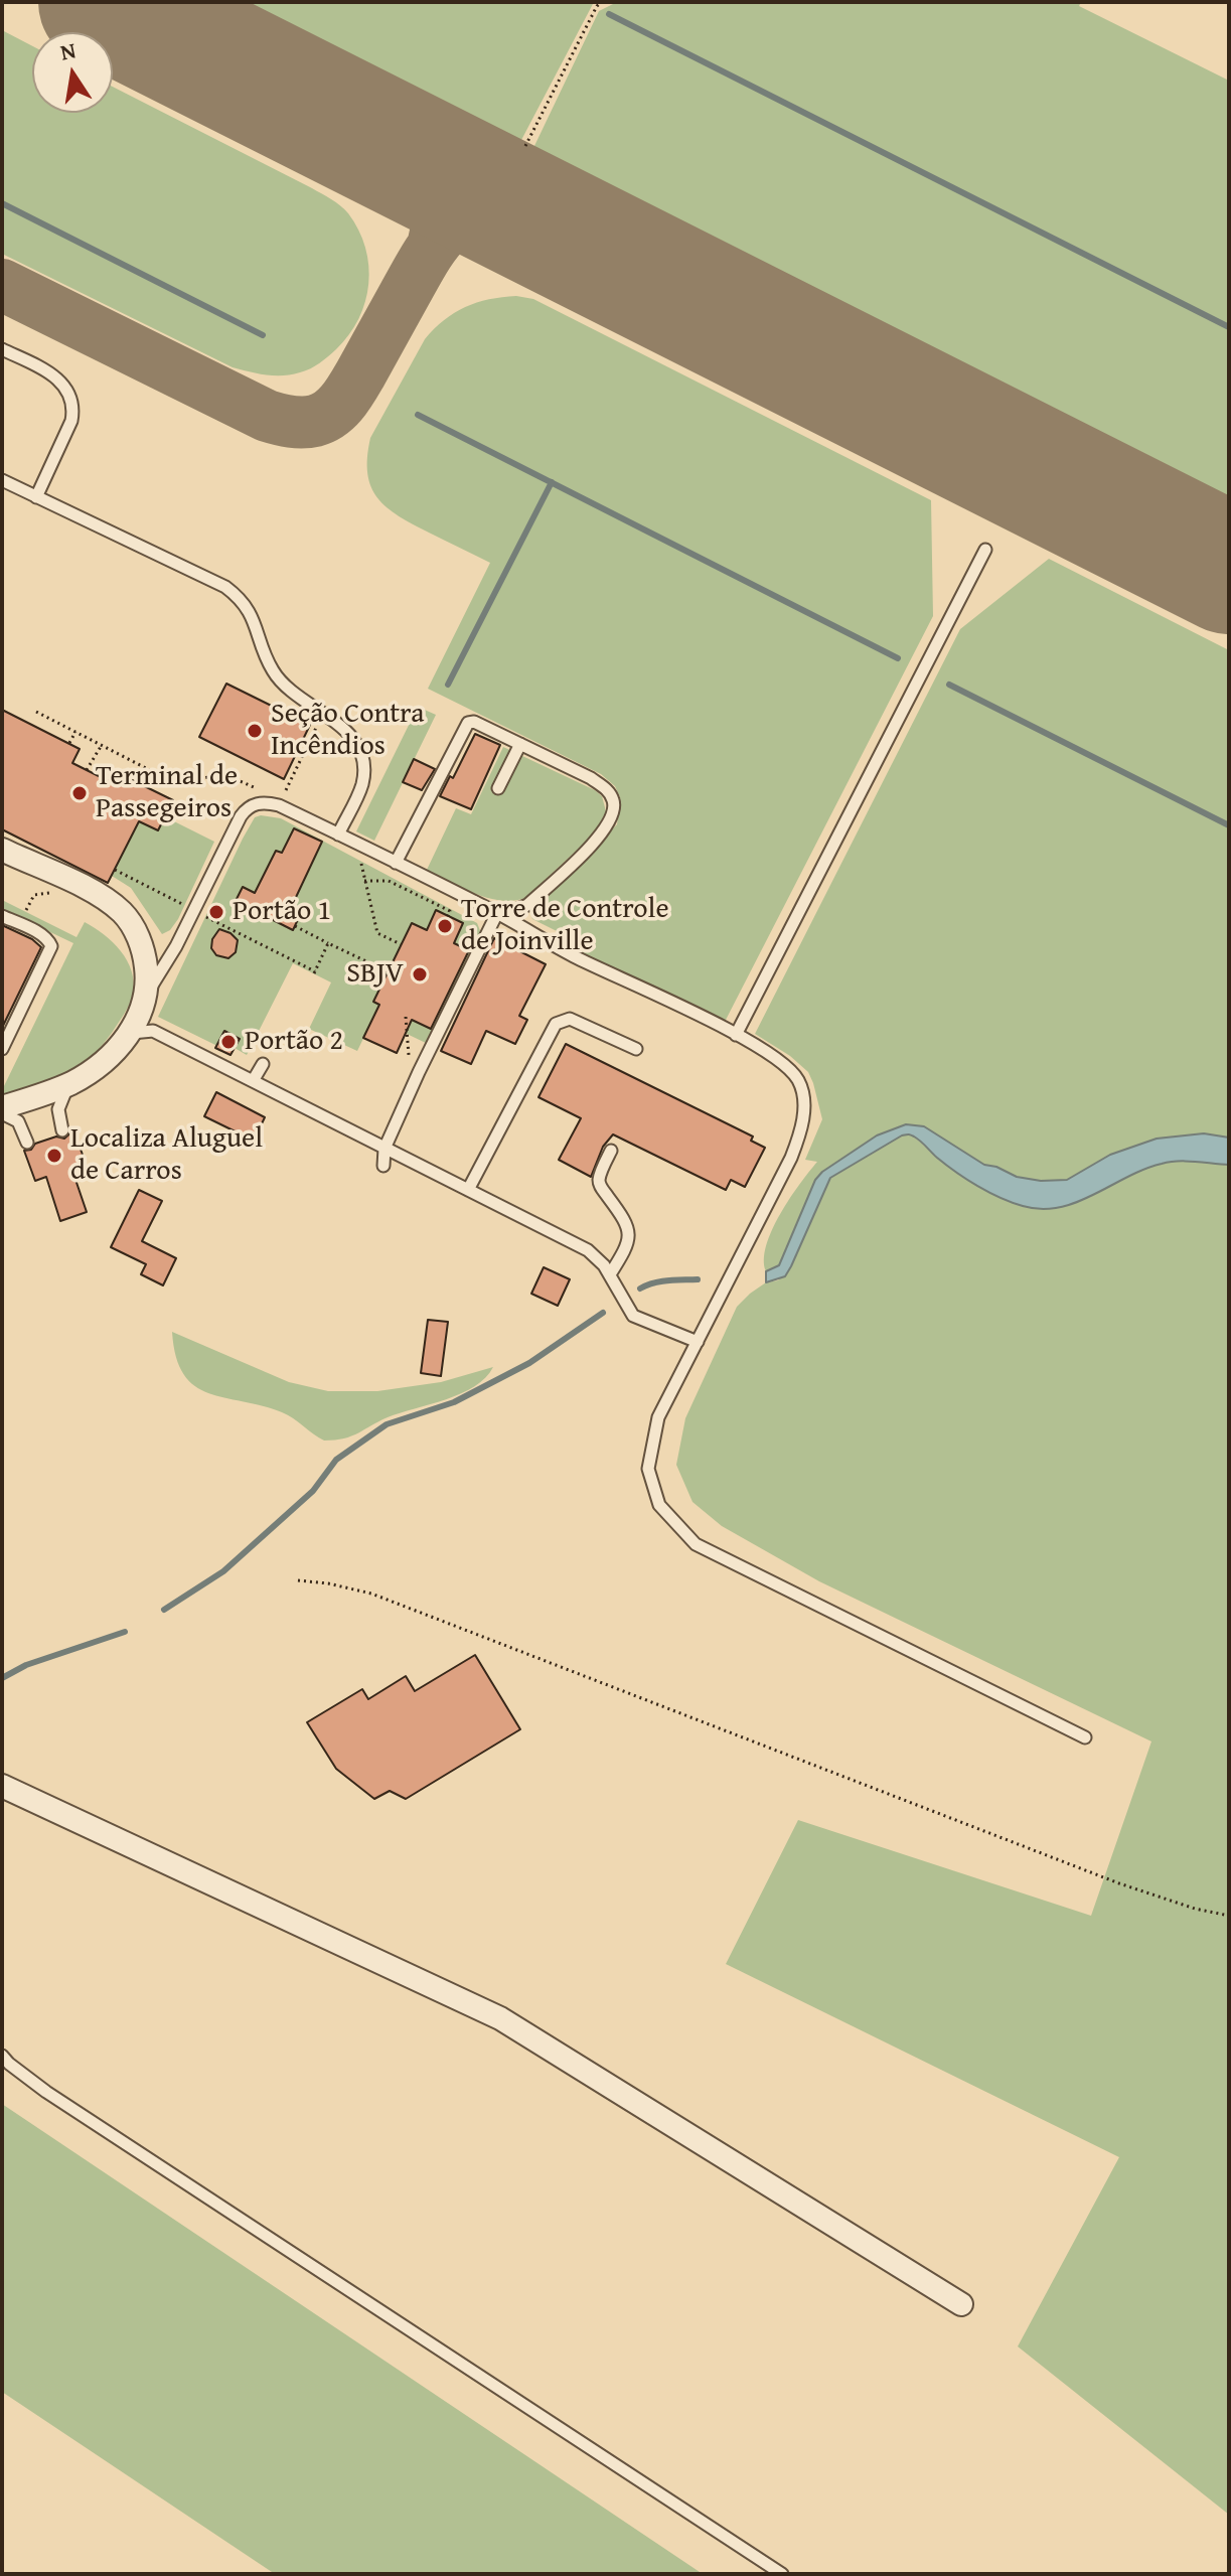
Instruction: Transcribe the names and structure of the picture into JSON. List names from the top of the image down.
{
  "places": [
    "Seção Contra Incêndios",
    "Terminal de Passegeiros",
    "Portão 1",
    "Torre de Controle de Joinville",
    "SBJV",
    "Portão 2",
    "Localiza Aluguel de Carros"
  ],
  "north": "top"
}
